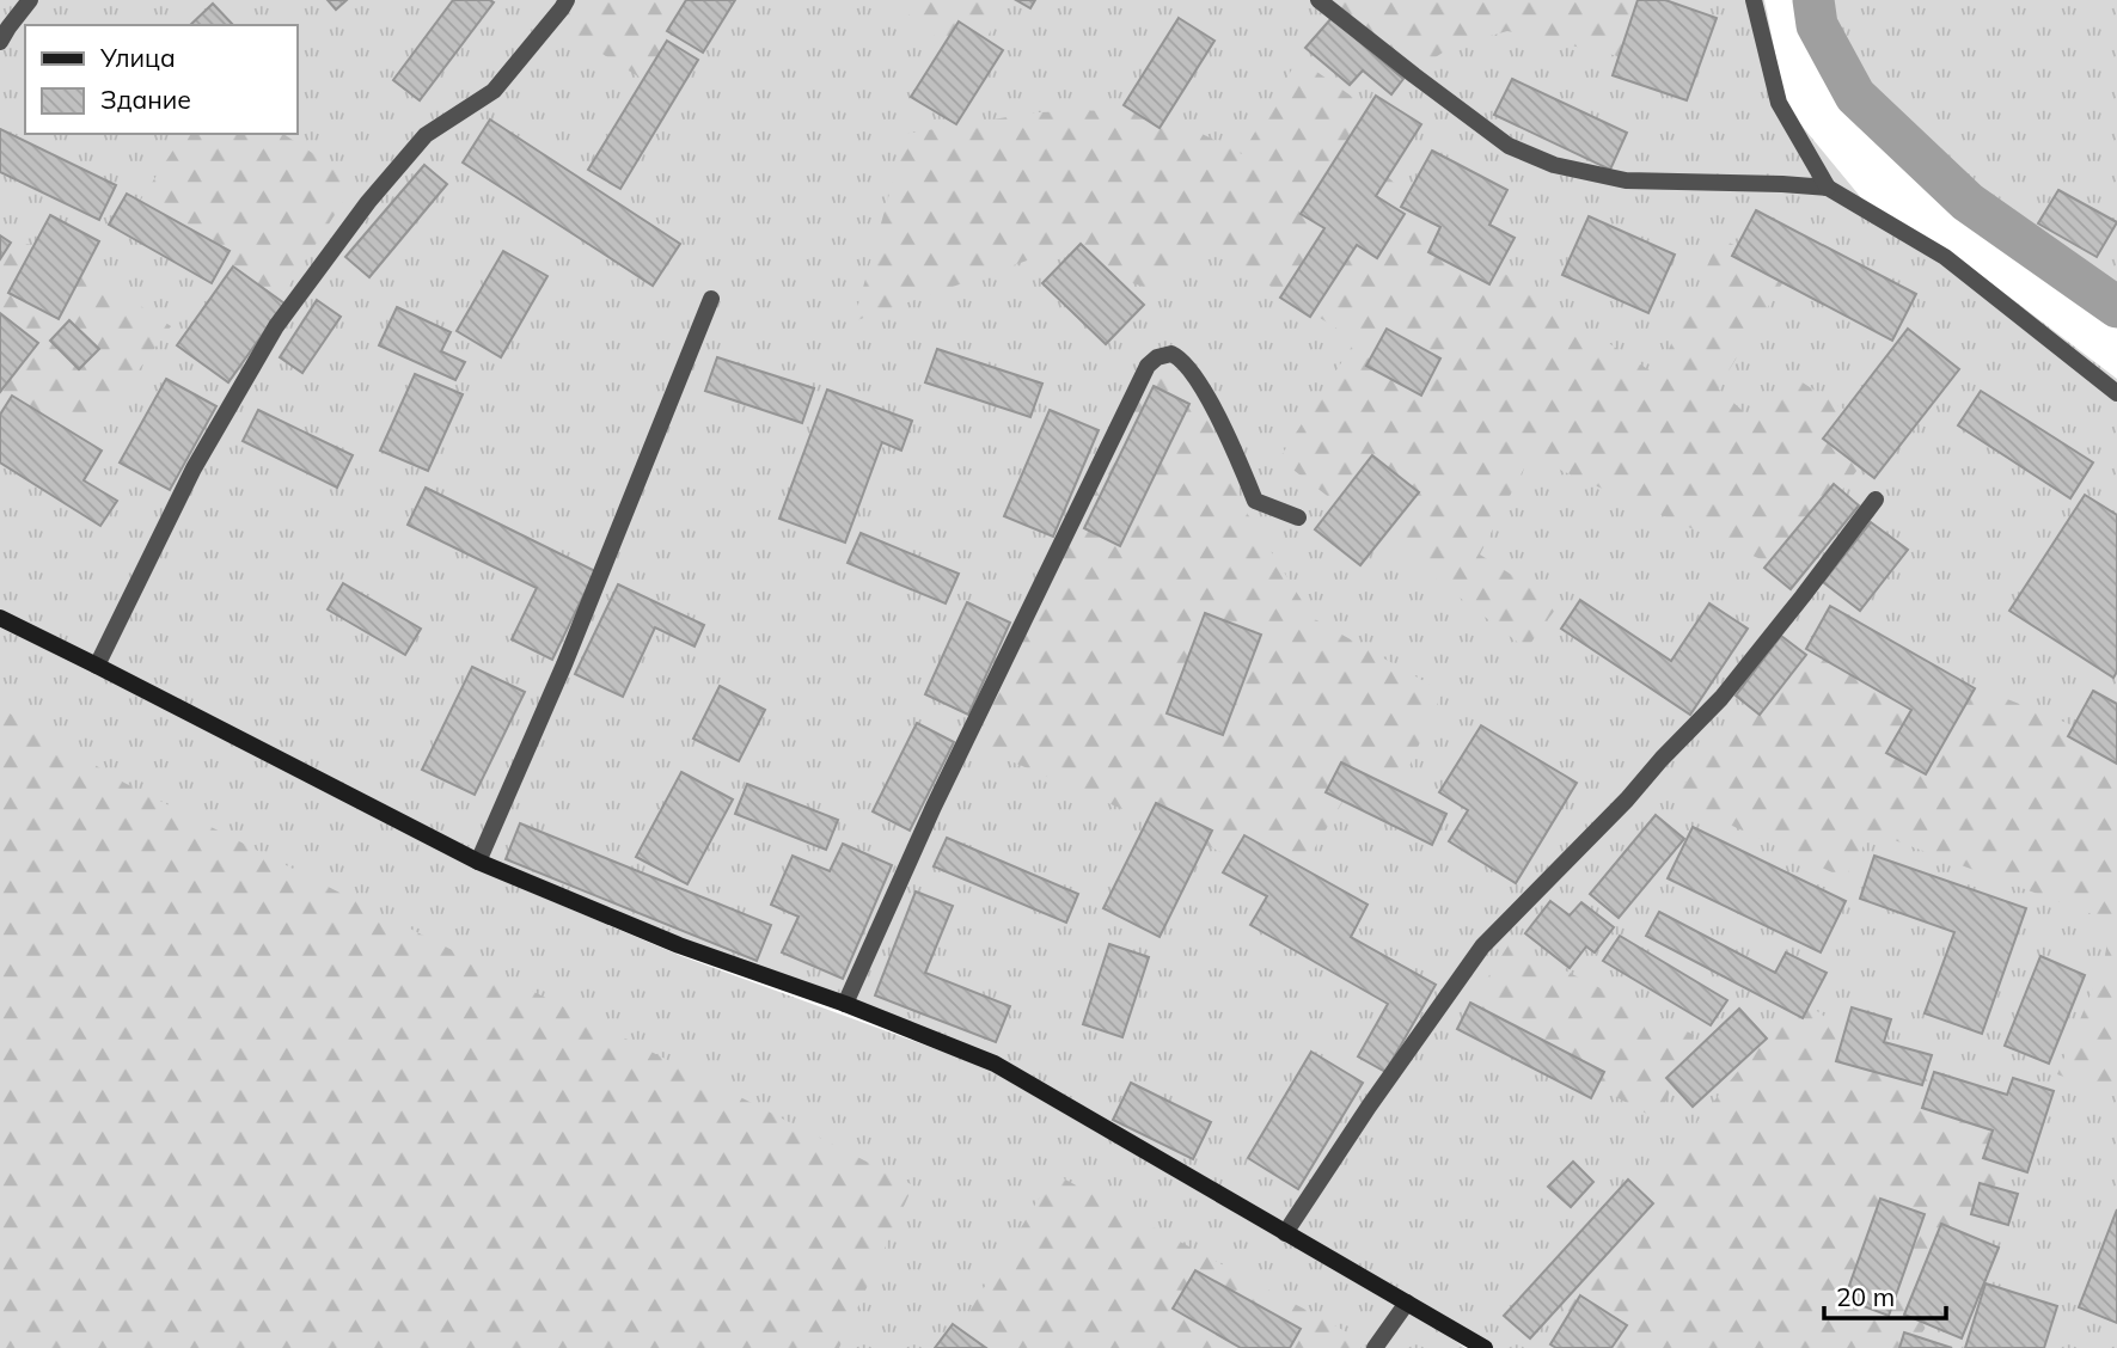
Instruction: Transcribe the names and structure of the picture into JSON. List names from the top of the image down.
{
  "legend": ["Улица", "Здание"],
  "scale_bar": "20 m"
}
